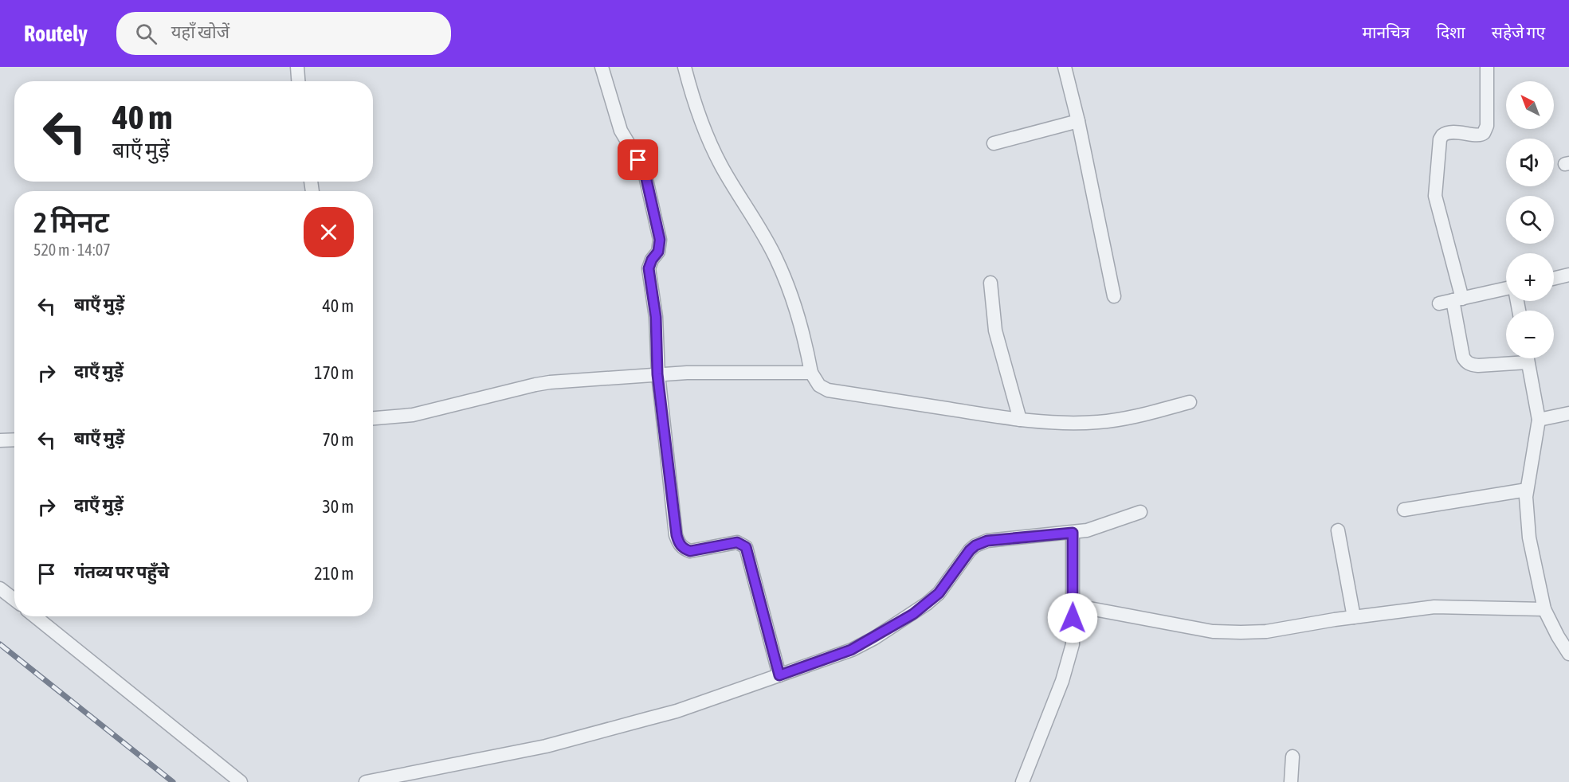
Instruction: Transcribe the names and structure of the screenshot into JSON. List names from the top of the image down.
{
  "north": "top left",
  "page": {
    "header": "Routely",
    "search": "यहाँ खोजें",
    "nav": ["मानचित्र", "दिशा", "सहेजे गए"],
    "map_buttons": ["+", "−"],
    "turn": ["40 m", "बाएँ मुड़ें"],
    "heading": ["2 मिनट", "520 m · 14:07"],
    "list": [
      {
        "name": "बाएँ मुड़ें",
        "value": "40 m"
      },
      {
        "name": "दाएँ मुड़ें",
        "value": "170 m"
      },
      {
        "name": "बाएँ मुड़ें",
        "value": "70 m"
      },
      {
        "name": "दाएँ मुड़ें",
        "value": "30 m"
      },
      {
        "name": "गंतव्य पर पहुँचे",
        "value": "210 m"
      }
    ]
  }
}
